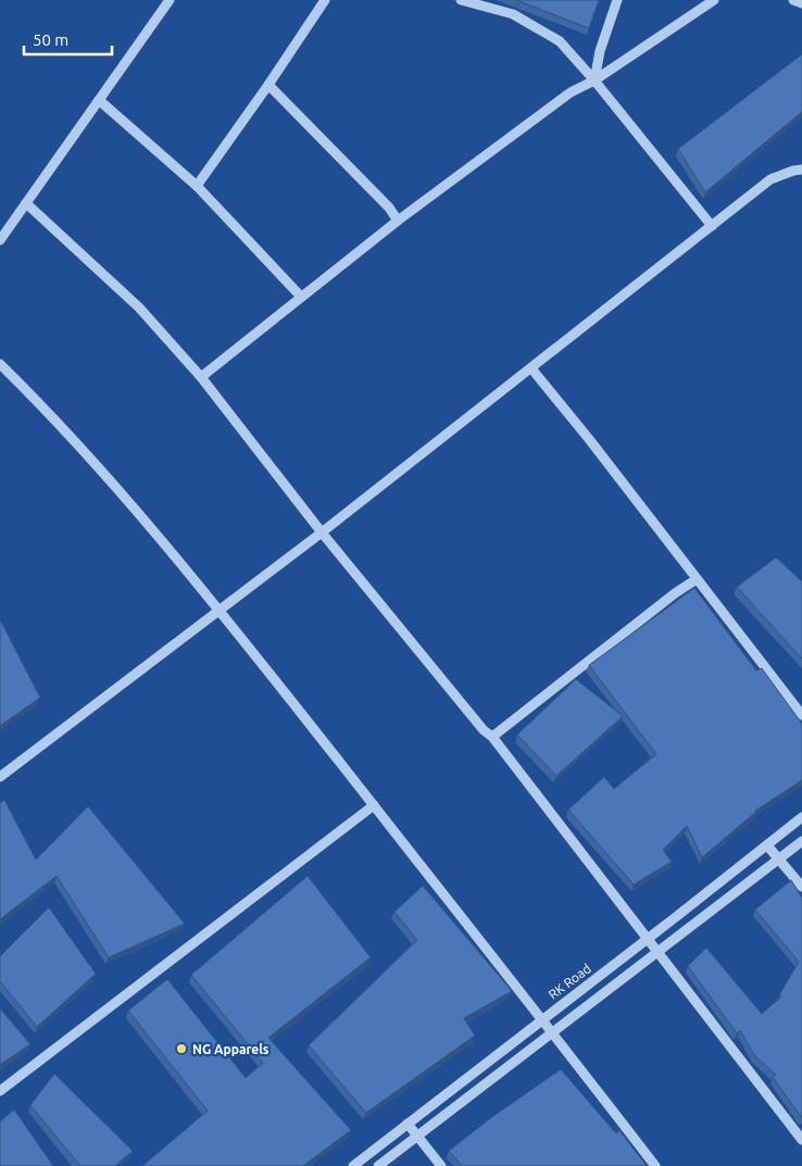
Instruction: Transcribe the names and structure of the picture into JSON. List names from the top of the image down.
{
  "streets": {
    "street": ["RK Road"]
  },
  "places": ["NG Apparels"],
  "scale_bar": "50 m"
}
